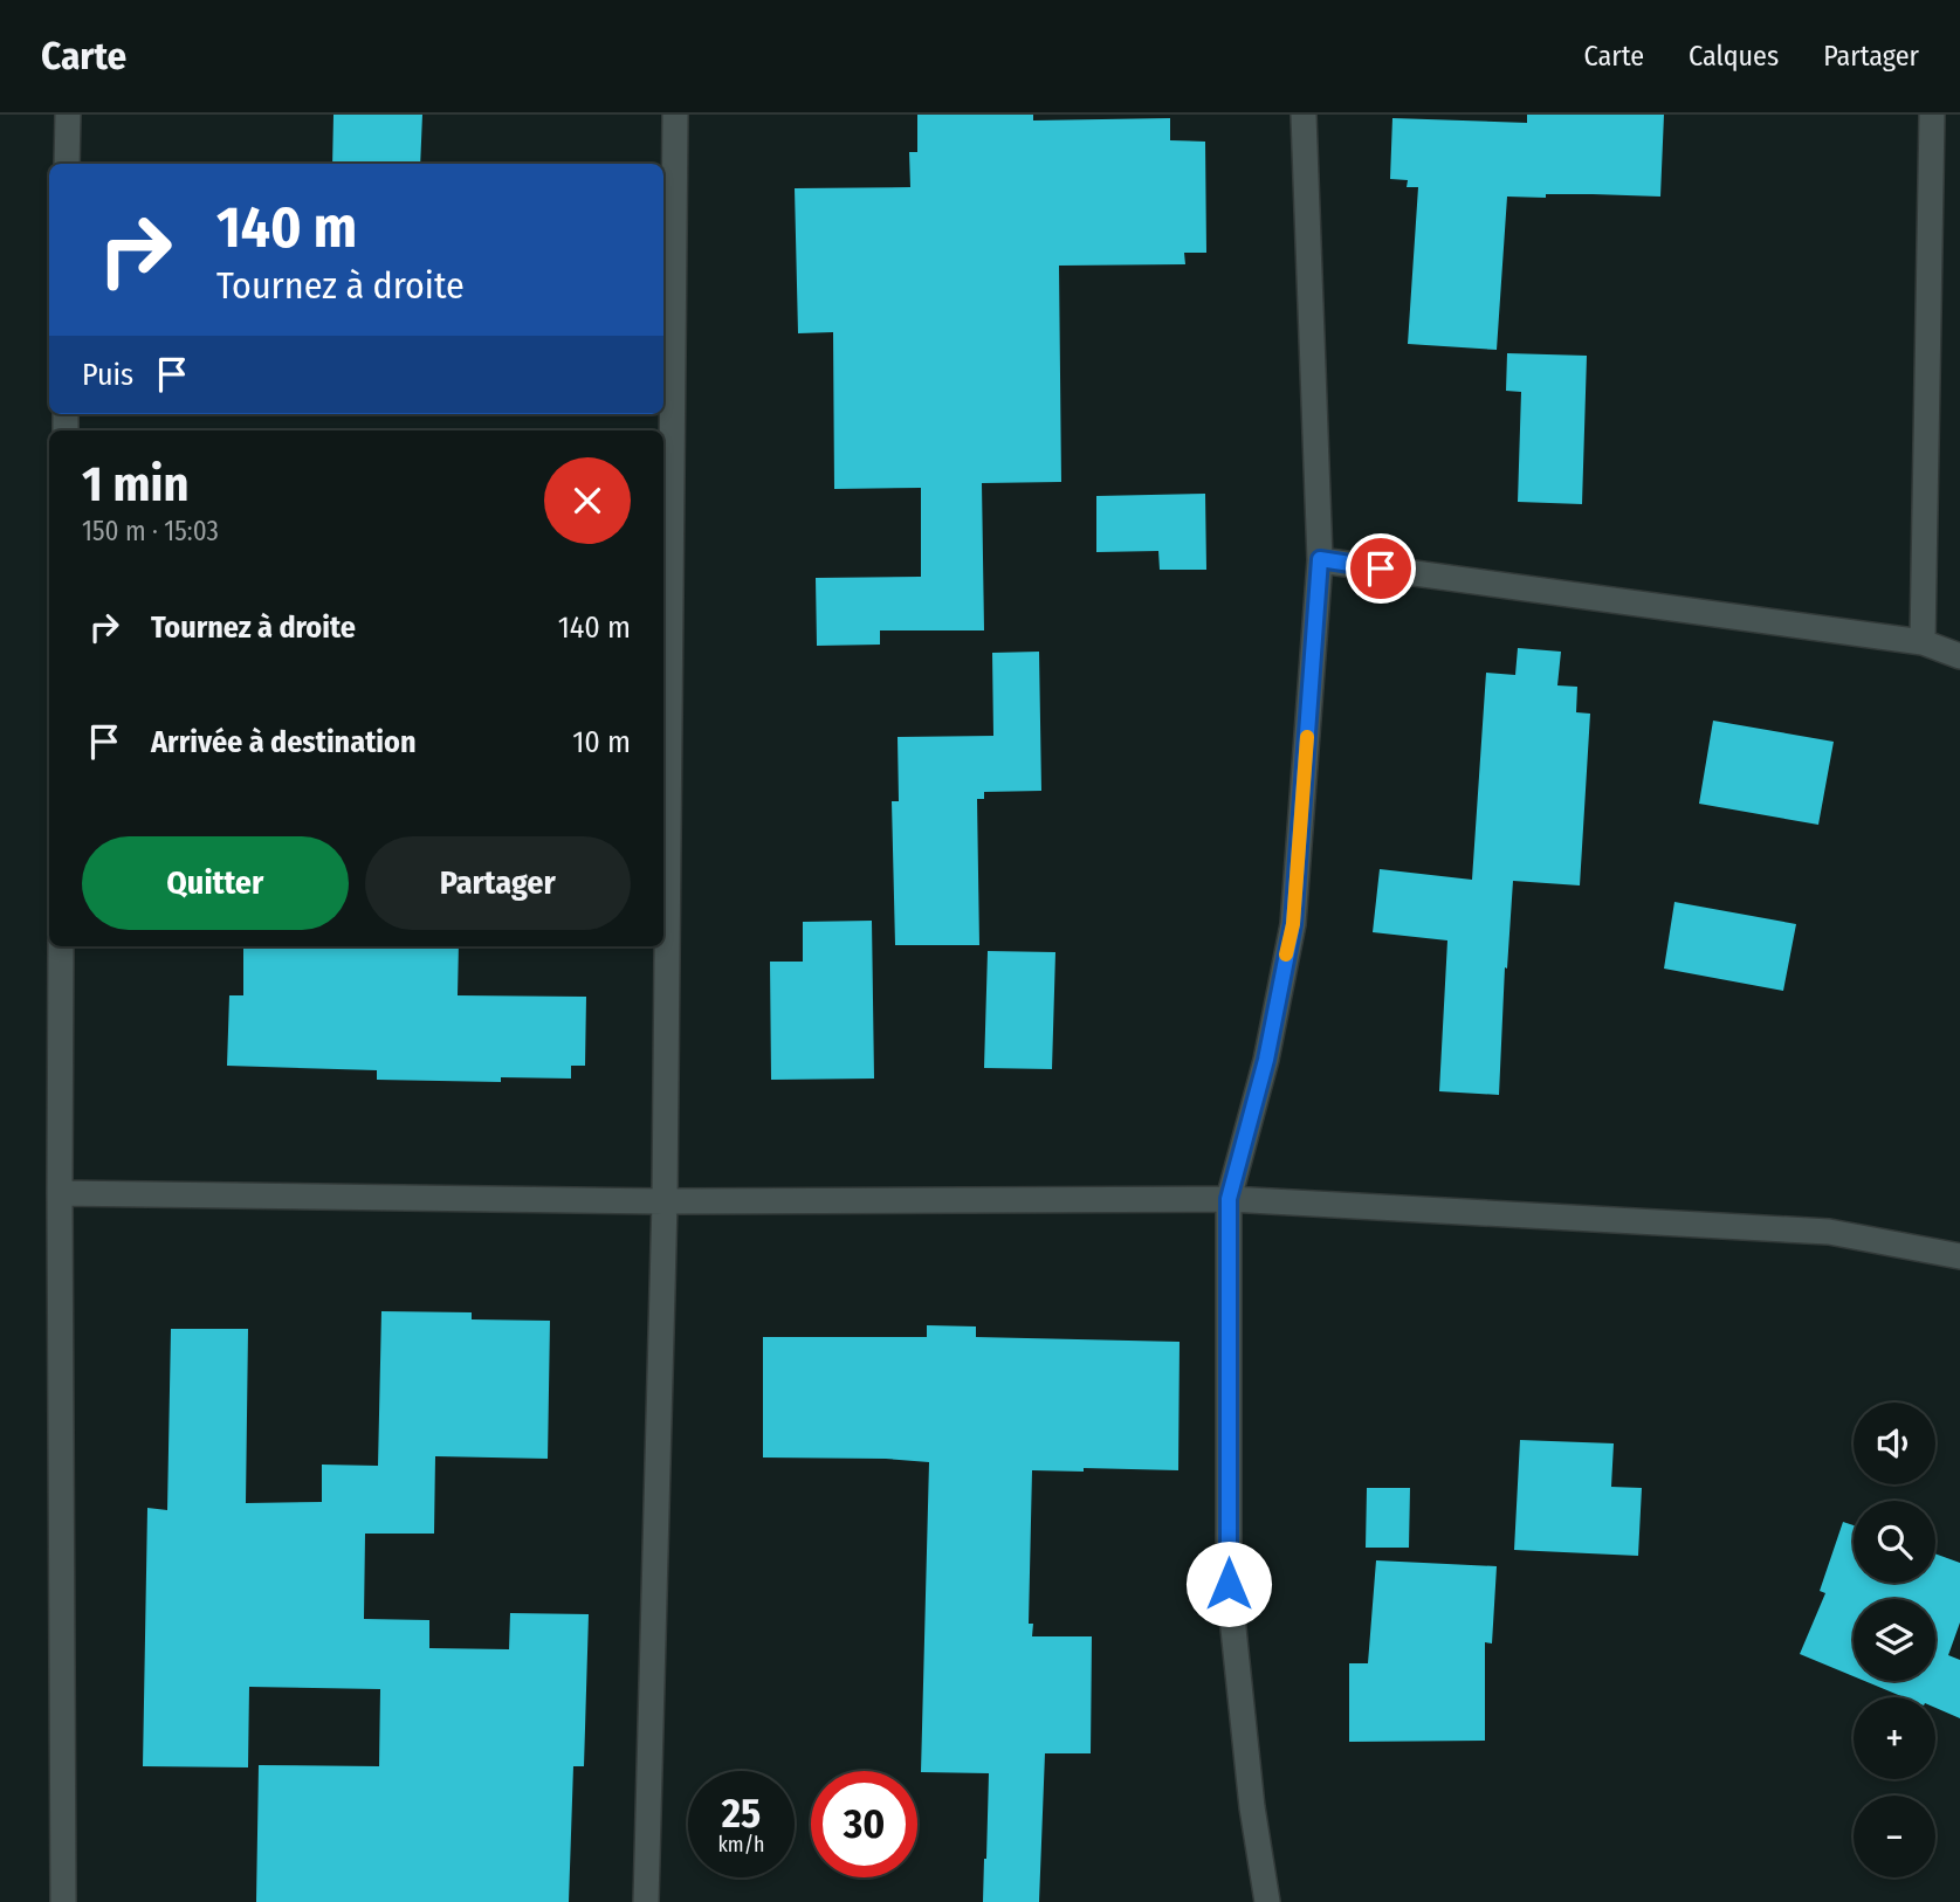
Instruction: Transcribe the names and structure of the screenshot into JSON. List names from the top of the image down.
{
  "page": {
    "header": "Carte",
    "nav": ["Carte", "Calques", "Partager"],
    "turn": ["140 m", "Tournez à droite"],
    "then": "Puis",
    "heading": ["1 min", "150 m · 15:03"],
    "list": [
      {
        "name": "Tournez à droite",
        "value": "140 m"
      },
      {
        "name": "Arrivée à destination",
        "value": "10 m"
      }
    ],
    "buttons": ["Quitter", "Partager"],
    "map_buttons": ["+", "−"],
    "speed": "25 km/h",
    "limit": "30"
  }
}
